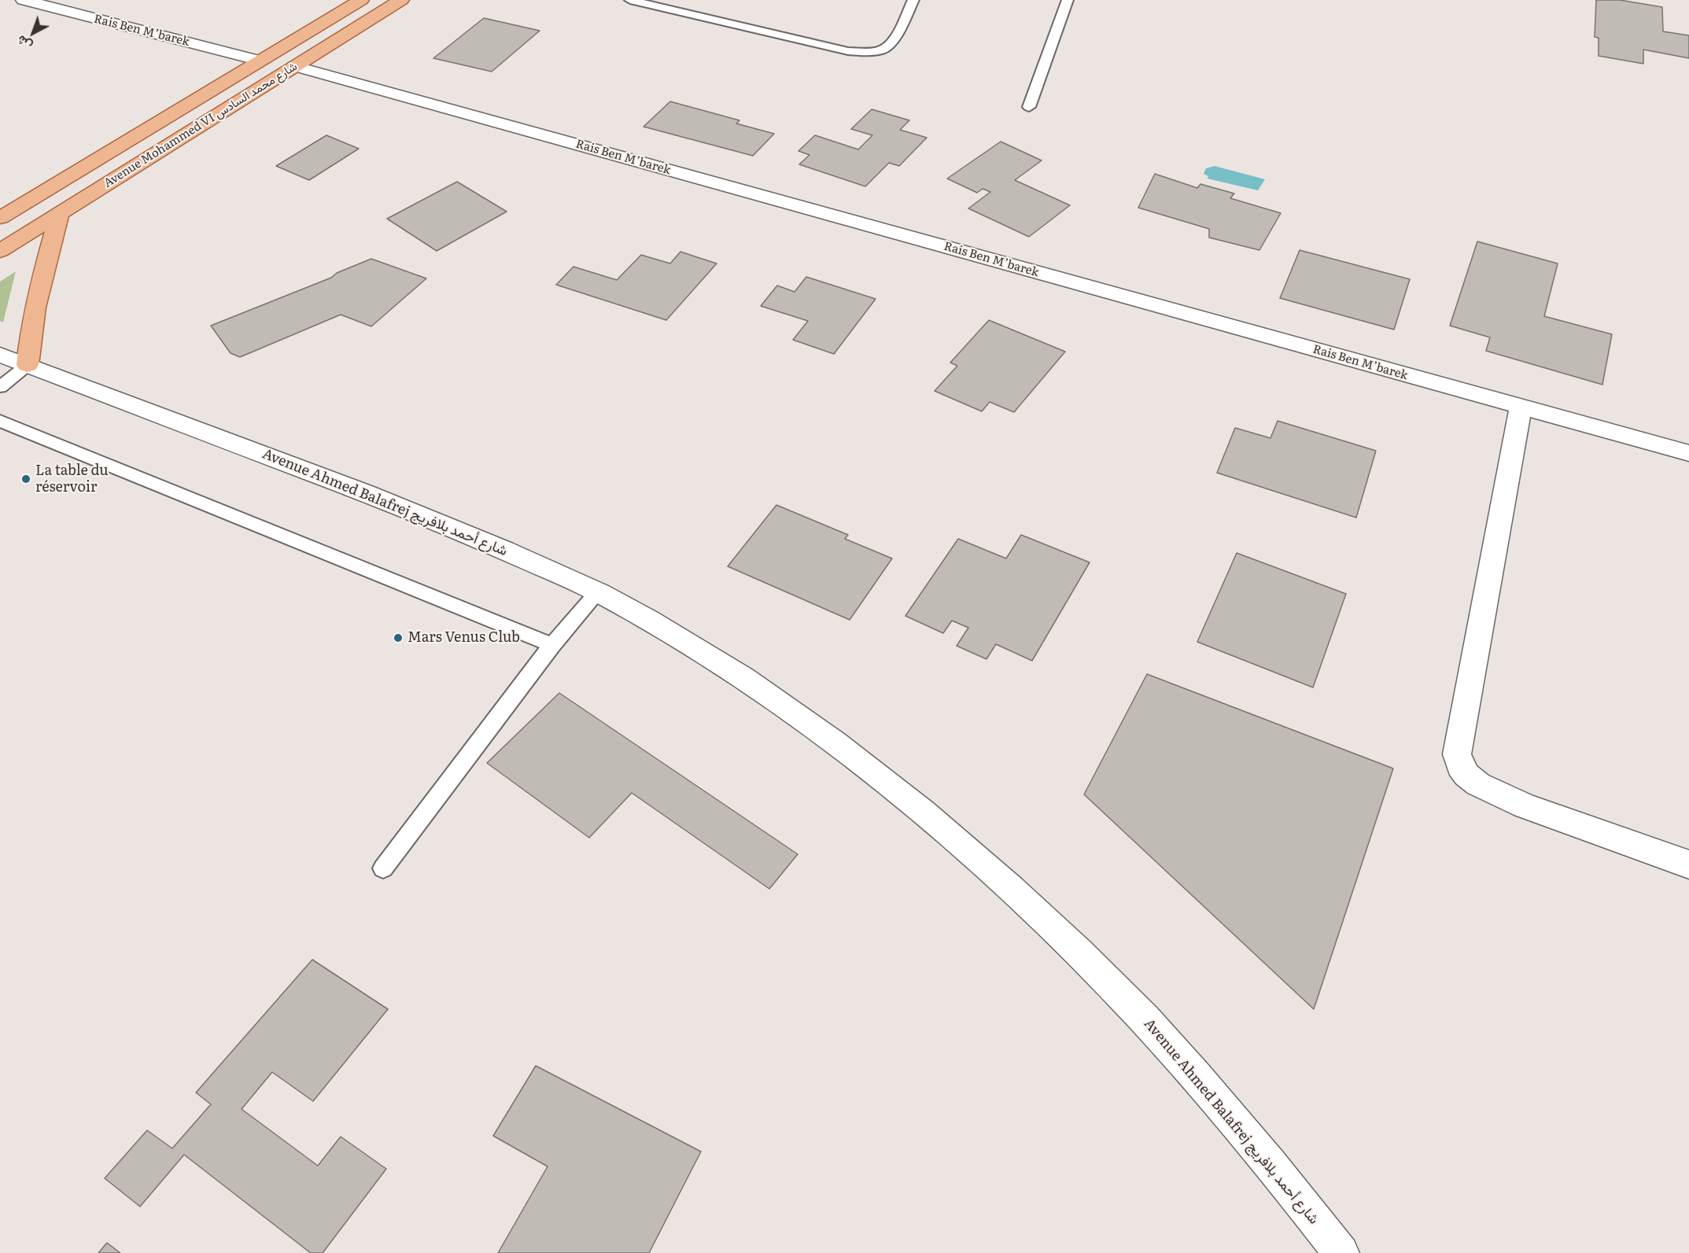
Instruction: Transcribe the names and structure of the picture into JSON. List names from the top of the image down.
{
  "streets": {
    "main road": ["Avenue Mohammed VI شارع محمد السادس"],
    "street": ["Rais Ben M’barek", "Avenue Ahmed Balafrej شارع أحمد بلافريج"]
  },
  "crossings": [
    ["Rais Ben M’barek", "Avenue Mohammed VI شارع محمد السادس"]
  ],
  "places": ["La table du réservoir", "Mars Venus Club"],
  "north": "bottom left"
}
